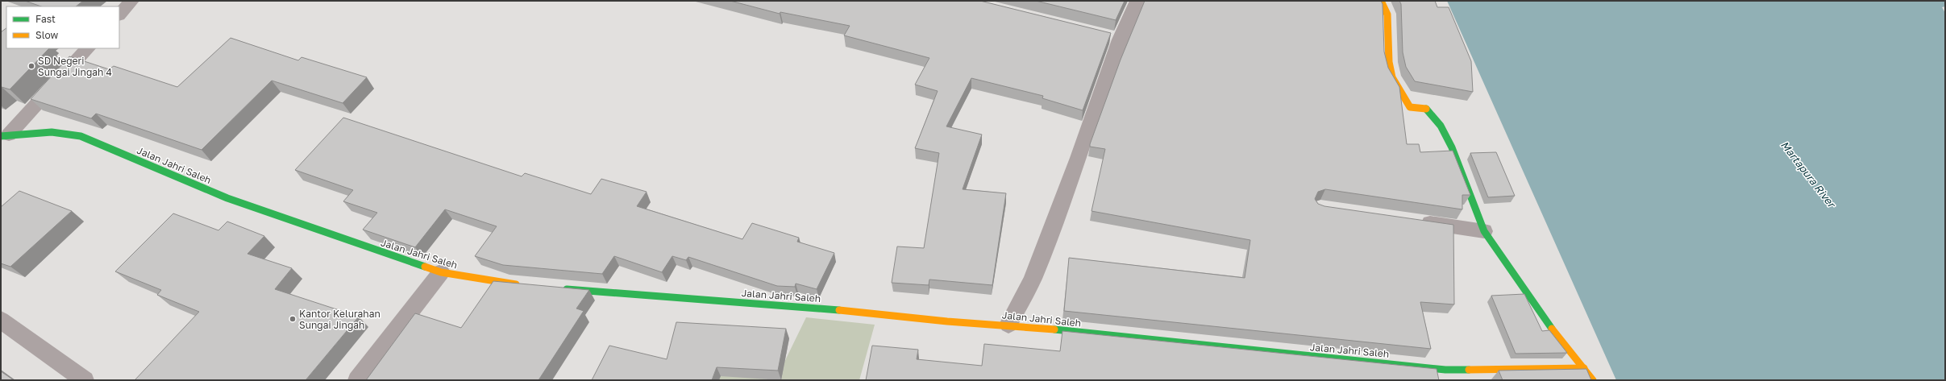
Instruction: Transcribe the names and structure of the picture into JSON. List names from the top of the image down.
{
  "streets": {
    "street": ["Jalan Jahri Saleh"]
  },
  "water": ["Martapura River"],
  "places": ["SD Negeri Sungai Jingah 4", "Kantor Kelurahan Sungai Jingah"],
  "legend": ["Fast", "Slow"]
}
